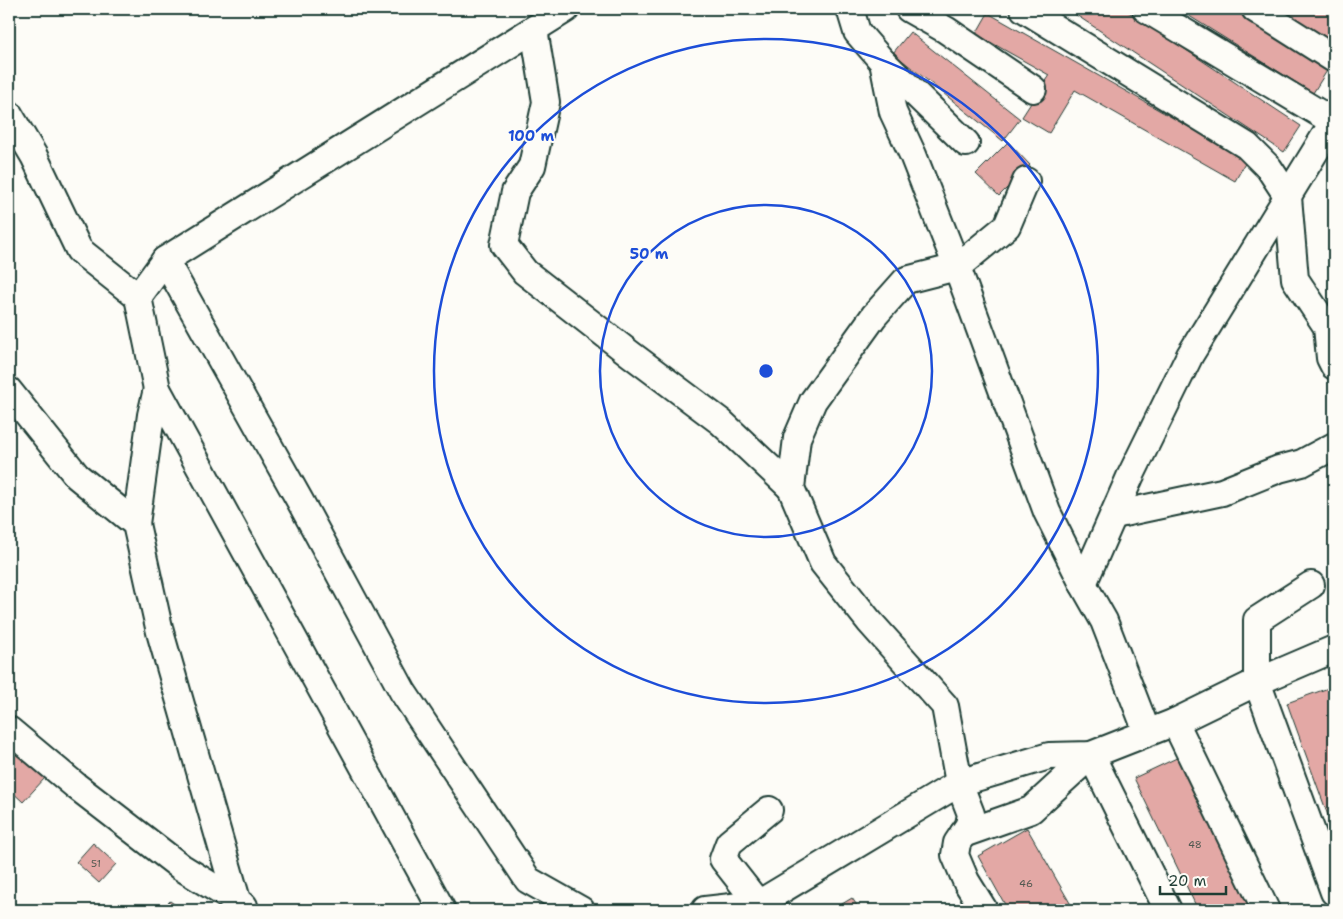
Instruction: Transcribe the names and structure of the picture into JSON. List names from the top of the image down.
{
  "house_numbers": ["48", "51", "46"],
  "scale_bar": "20 m",
  "rings": ["100 m", "50 m"]
}
